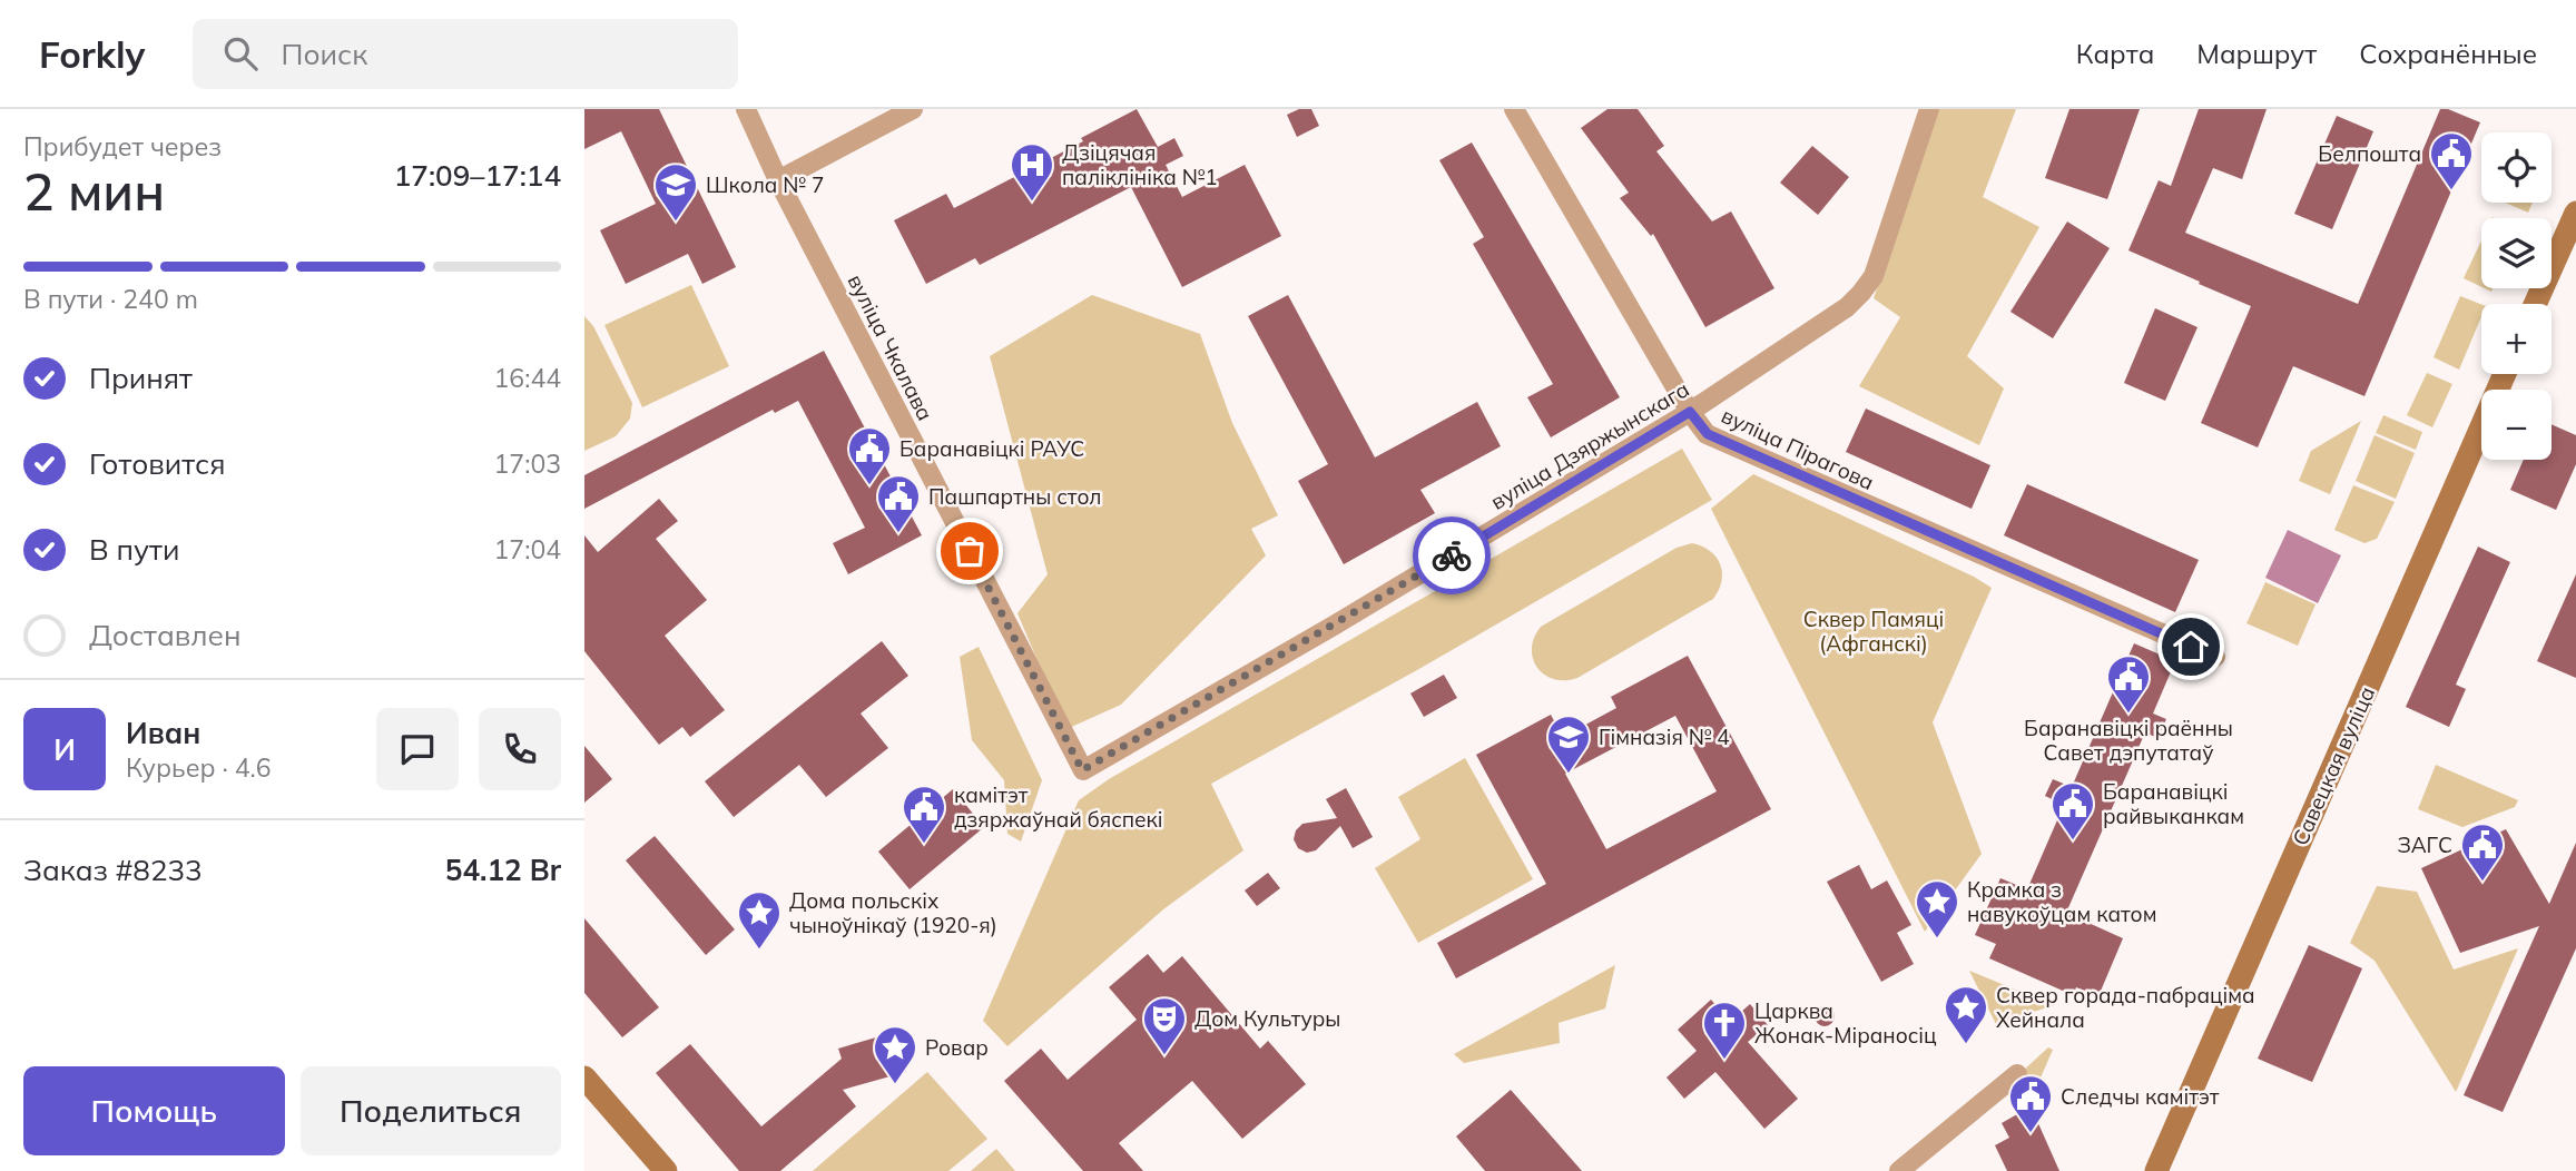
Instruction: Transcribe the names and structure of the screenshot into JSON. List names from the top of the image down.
{
  "streets": {
    "main road": ["Савецкая вуліца"],
    "street": ["вуліца Чкалава", "вуліца Дзяржынскага", "вуліца Пірагова"]
  },
  "crossings": [
    ["вуліца Чкалава", "вуліца Дзяржынскага"],
    ["вуліца Дзяржынскага", "вуліца Пірагова"]
  ],
  "parks": ["Сквер Памяці (Афганскі)"],
  "places": {
    "public building": [
      "Белпошта",
      "Баранавіцкі РАУС",
      "Пашпартны стол",
      "Баранавіцкі раённы Савет дэпутатаў",
      "Баранавіцкі райвыканкам",
      "камітэт дзяржаўнай бяспекі",
      "ЗАГС",
      "Следчы камітэт"
    ],
    "hospital": ["Дзіцячая паліклініка №1"],
    "school or university": ["Школа № 7", "Гімназія № 4"],
    "place": [
      "Крамка з навукоўцам катом",
      "Дома польскіх чыноўнікаў (1920-я)",
      "Сквер горада-пабраціма Хейнала",
      "Ровар"
    ],
    "theatre": ["Дом Культуры"],
    "church": ["Царква Жонак-Міраносіц"]
  },
  "page": {
    "header": "Forkly",
    "search": "Поиск",
    "nav": ["Карта", "Маршрут", "Сохранённые"],
    "heading": ["2 мин", "Прибудет через", "17:09–17:14"],
    "panel": [
      "Иван",
      "Курьер · 4.6",
      "Заказ #8233",
      "54.12 Br"
    ],
    "map_buttons": ["+", "−"],
    "bar": "В пути · 240 m",
    "list": [
      ["Принят", "16:44"],
      ["Готовится", "17:03"],
      ["В пути", "17:04"],
      "Доставлен"
    ],
    "round": "И",
    "buttons": ["Помощь", "Поделиться"]
  }
}
